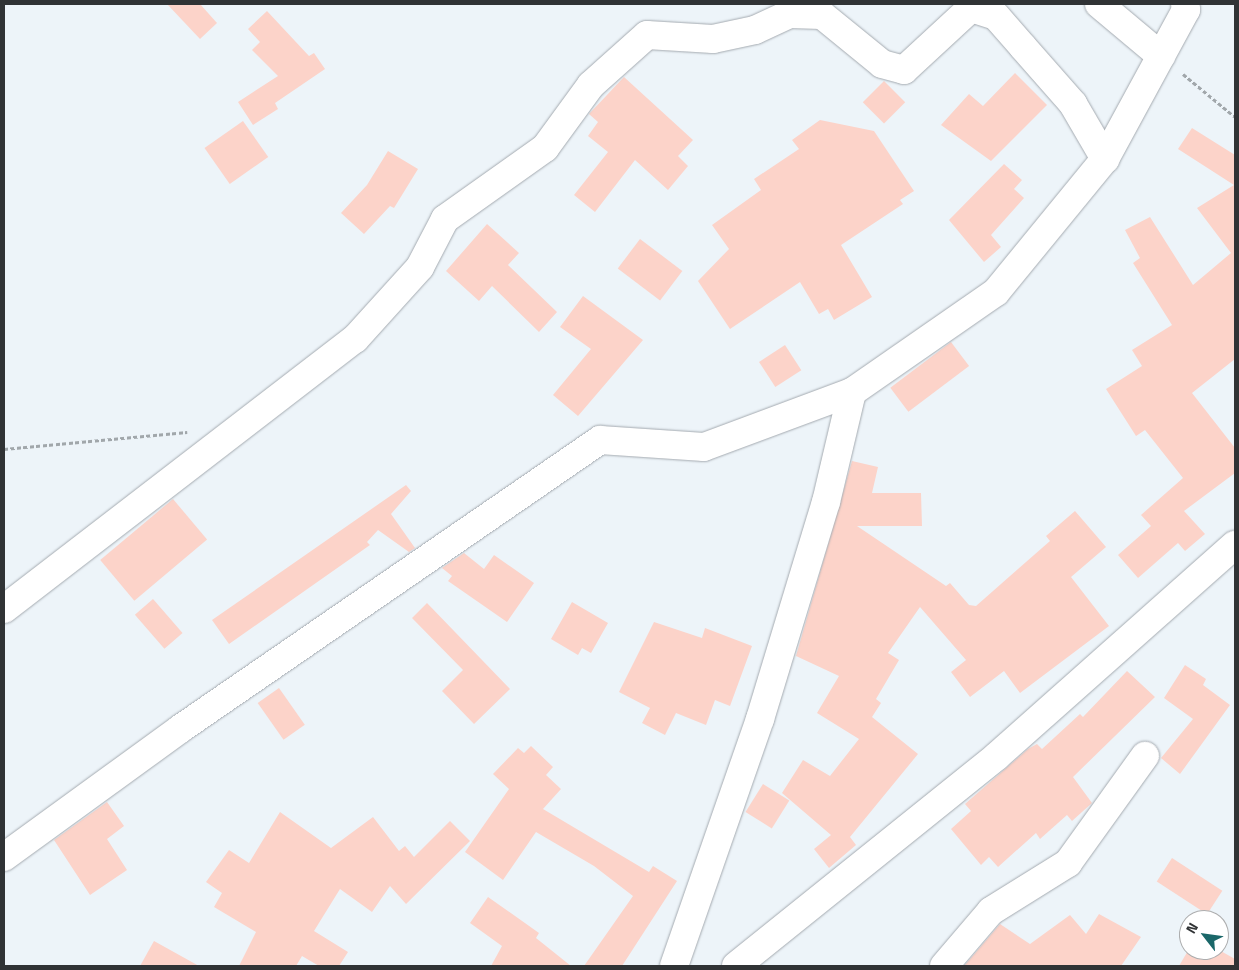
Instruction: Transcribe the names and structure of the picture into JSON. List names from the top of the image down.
{
  "north": "top left"
}
